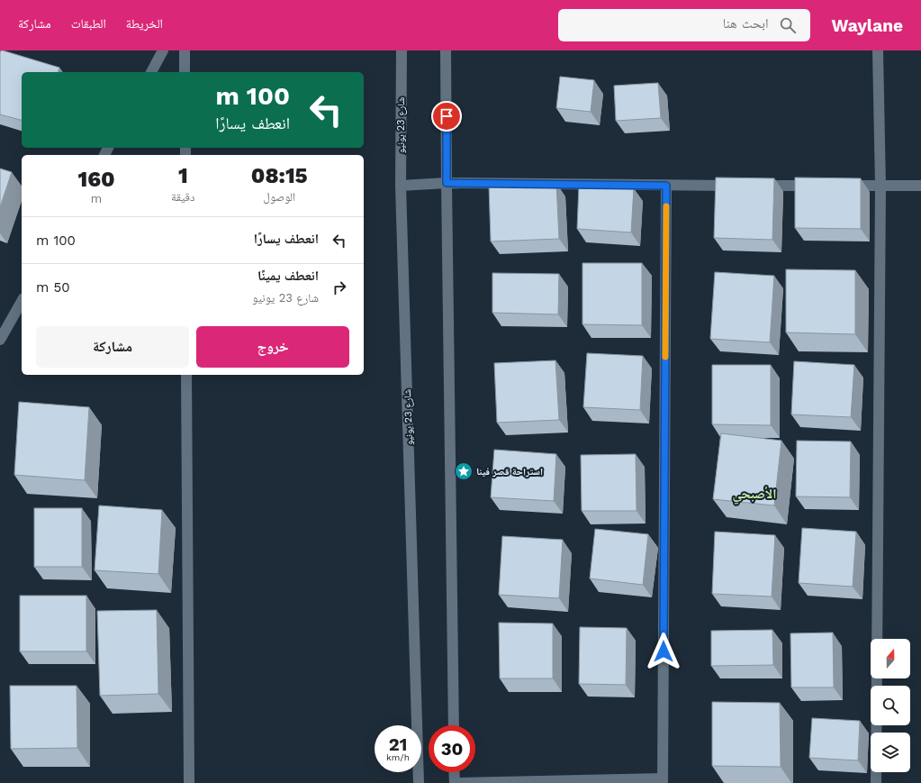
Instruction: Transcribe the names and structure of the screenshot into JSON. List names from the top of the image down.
{
  "streets": {
    "street": ["شارع 23 يونيو"]
  },
  "districts": ["الأصبحي"],
  "places": {
    "place": ["استراحة قصر فينا"]
  },
  "north": "top",
  "page": {
    "header": "Waylane",
    "search": "ابحث هنا",
    "nav": ["الخريطة", "الطبقات", "مشاركة"],
    "turn": ["100 m", "انعطف يسارًا"],
    "eta": [
      "08:15",
      "الوصول",
      "1",
      "دقيقة",
      "160",
      "m"
    ],
    "list": [
      {
        "name": "انعطف يسارًا",
        "value": "100 m"
      },
      {
        "name": "انعطف يمينًا",
        "note": "شارع 23 يونيو",
        "value": "50 m"
      }
    ],
    "buttons": ["خروج", "مشاركة"],
    "speed": "21 km/h",
    "limit": "30"
  }
}
